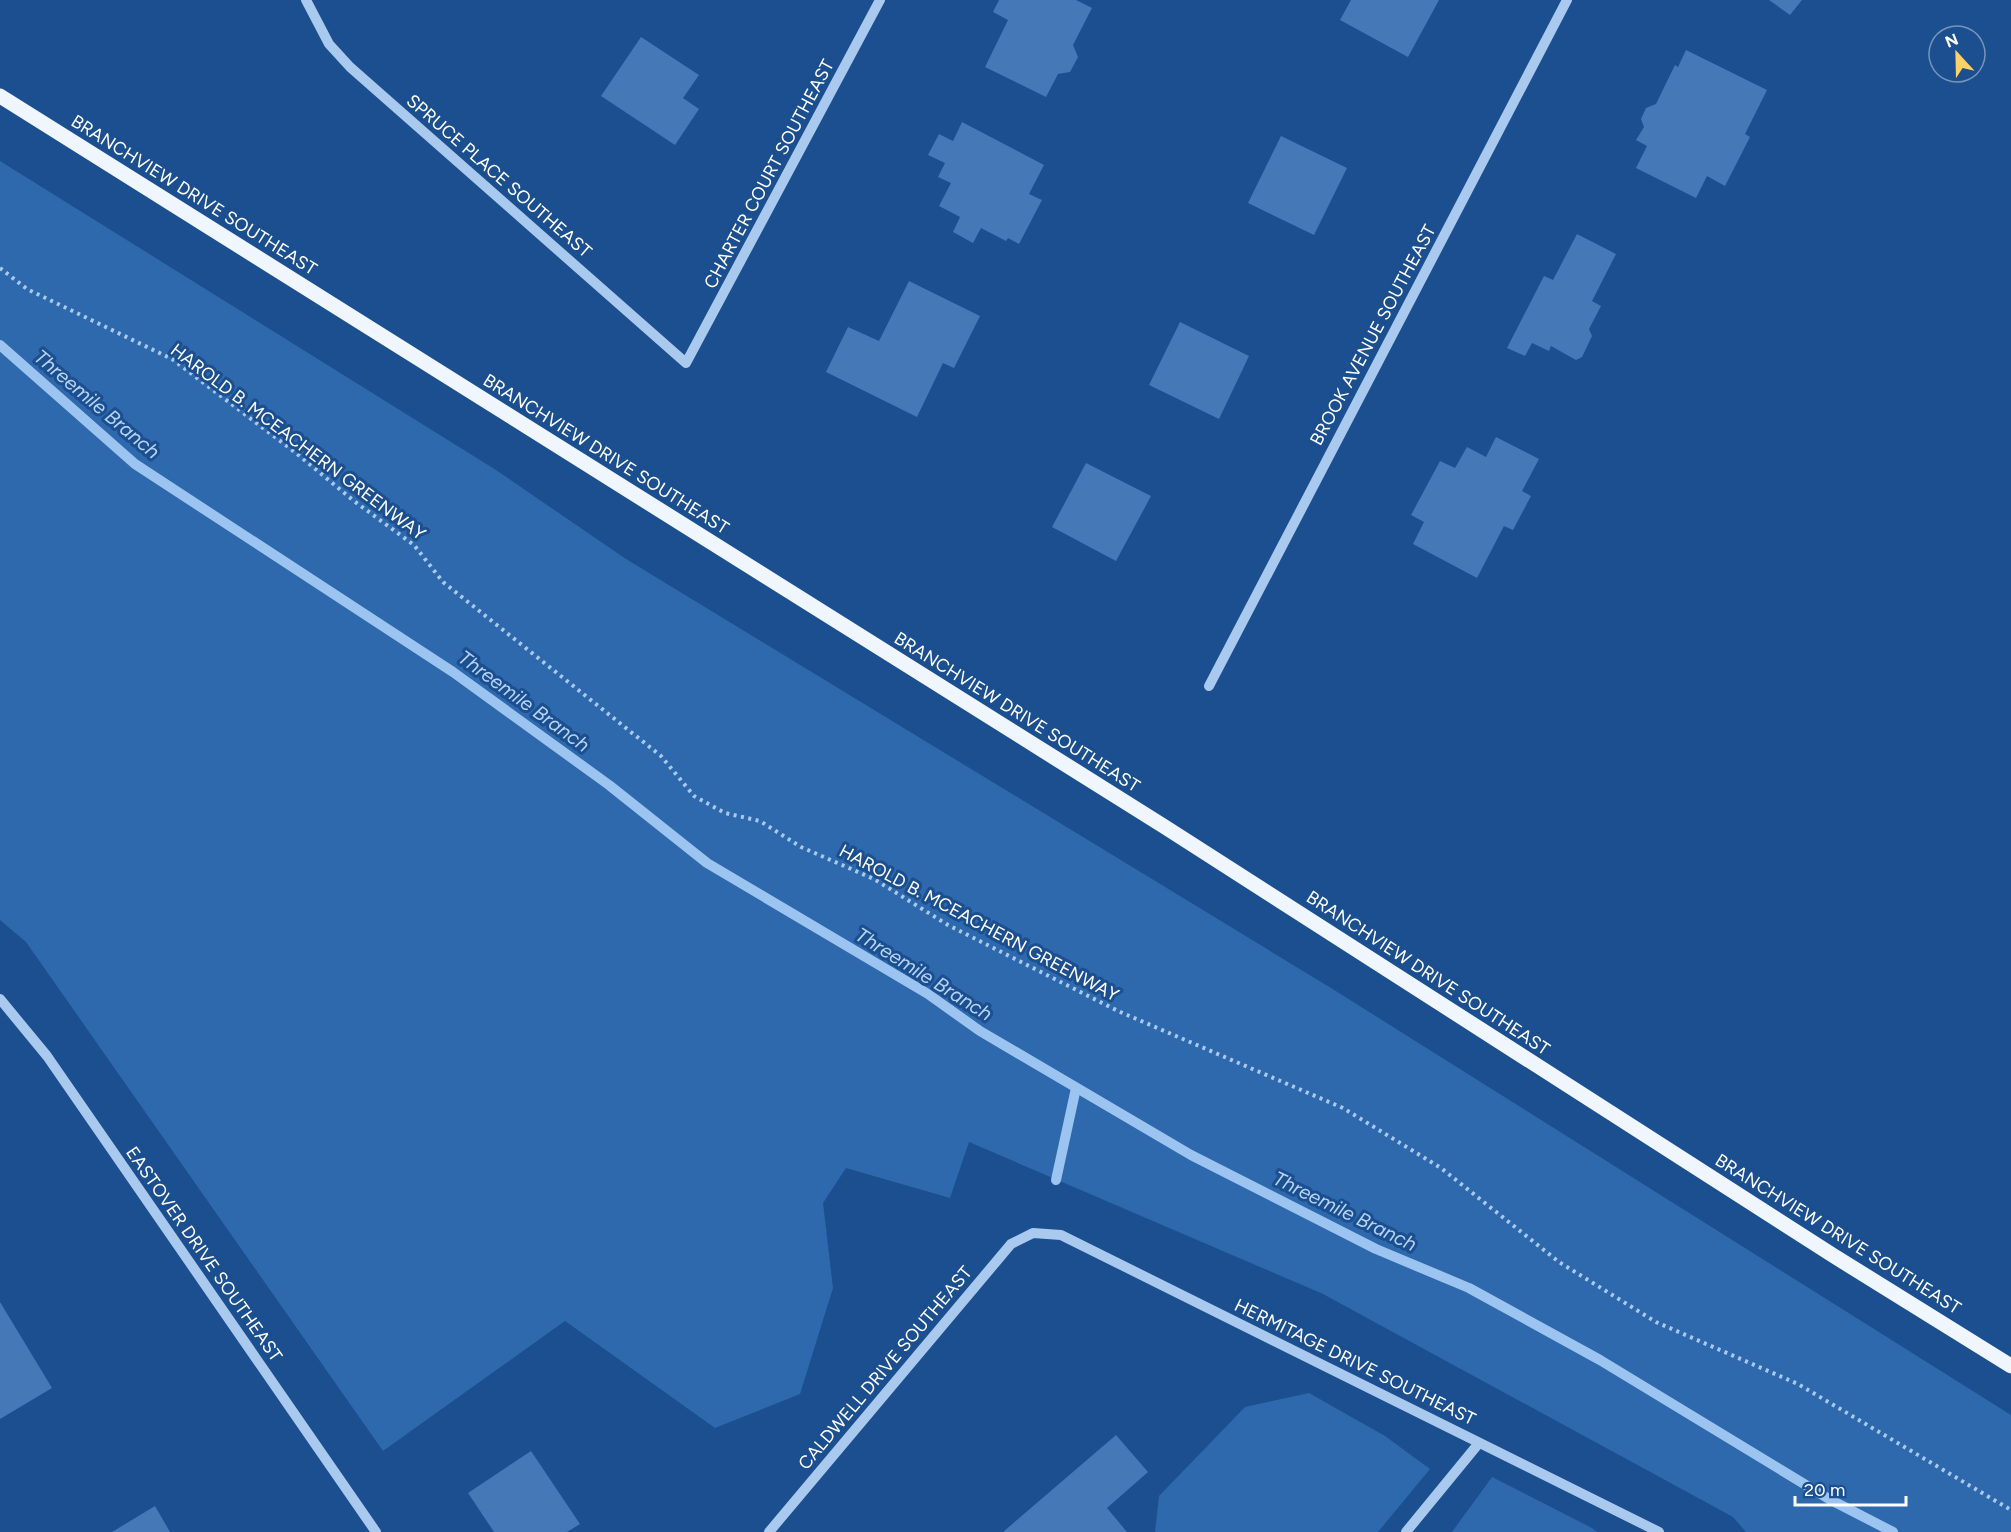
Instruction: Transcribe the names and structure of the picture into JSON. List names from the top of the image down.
{
  "streets": {
    "main road": ["BRANCHVIEW DRIVE SOUTHEAST"],
    "street": [
      "CHARTER COURT SOUTHEAST",
      "SPRUCE PLACE SOUTHEAST",
      "BROOK AVENUE SOUTHEAST",
      "EASTOVER DRIVE SOUTHEAST",
      "HERMITAGE DRIVE SOUTHEAST",
      "CALDWELL DRIVE SOUTHEAST"
    ],
    "path": ["HAROLD B. MCEACHERN GREENWAY"]
  },
  "crossings": [
    ["CHARTER COURT SOUTHEAST", "SPRUCE PLACE SOUTHEAST"],
    ["HERMITAGE DRIVE SOUTHEAST", "CALDWELL DRIVE SOUTHEAST"]
  ],
  "water": ["Threemile Branch"],
  "scale_bar": "20 m",
  "north": "top"
}
